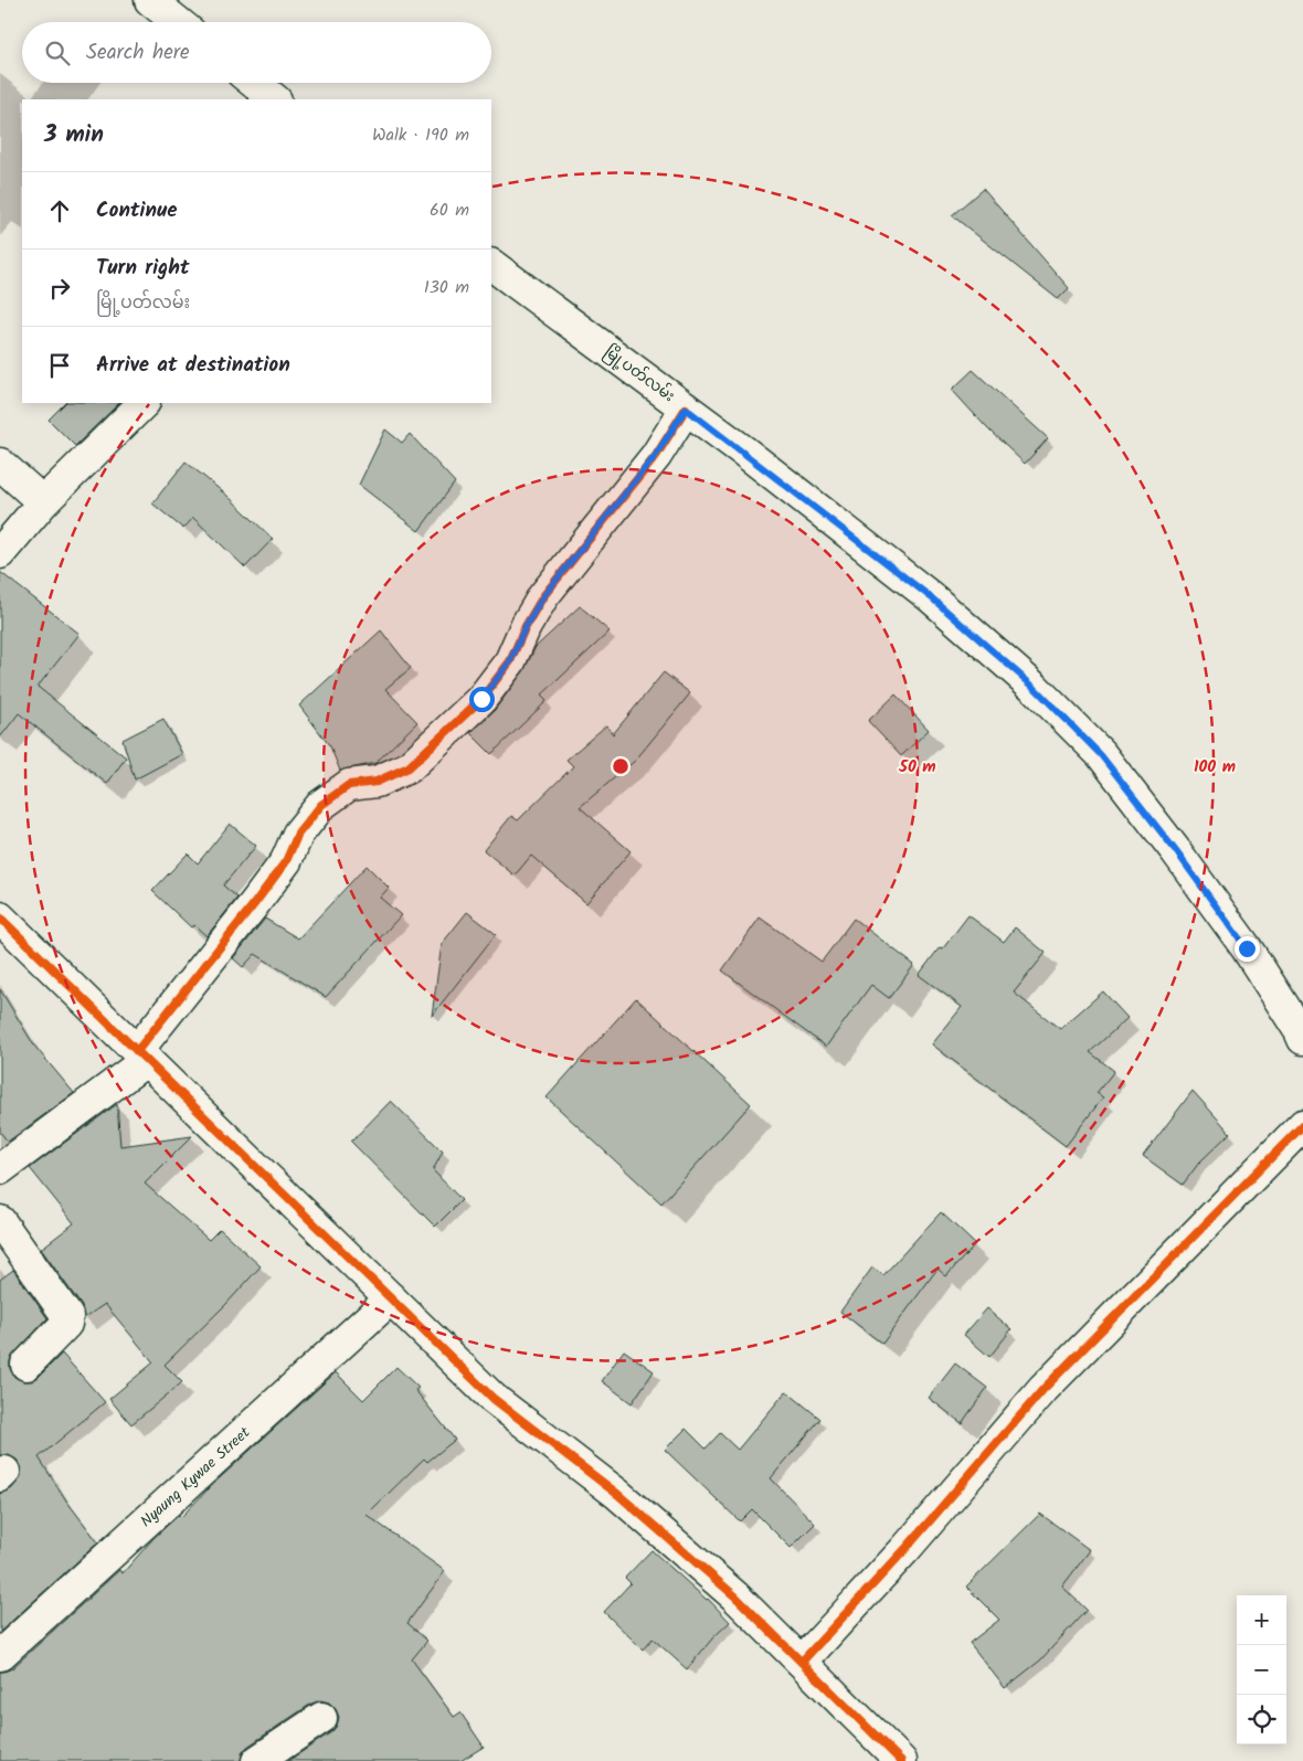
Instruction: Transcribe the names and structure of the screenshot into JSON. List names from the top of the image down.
{
  "streets": {
    "street": ["မြို့ပတ်လမ်း", "Nyaung Kywae Street"]
  },
  "page": {
    "search": "Search here",
    "heading": ["3 min", "Walk · 190 m"],
    "list": [
      ["Continue", "60 m"],
      ["Turn right", "မြို့ပတ်လမ်း", "130 m"],
      "Arrive at destination"
    ],
    "map_buttons": ["+", "−"]
  },
  "rings": ["50 m", "100 m"]
}
